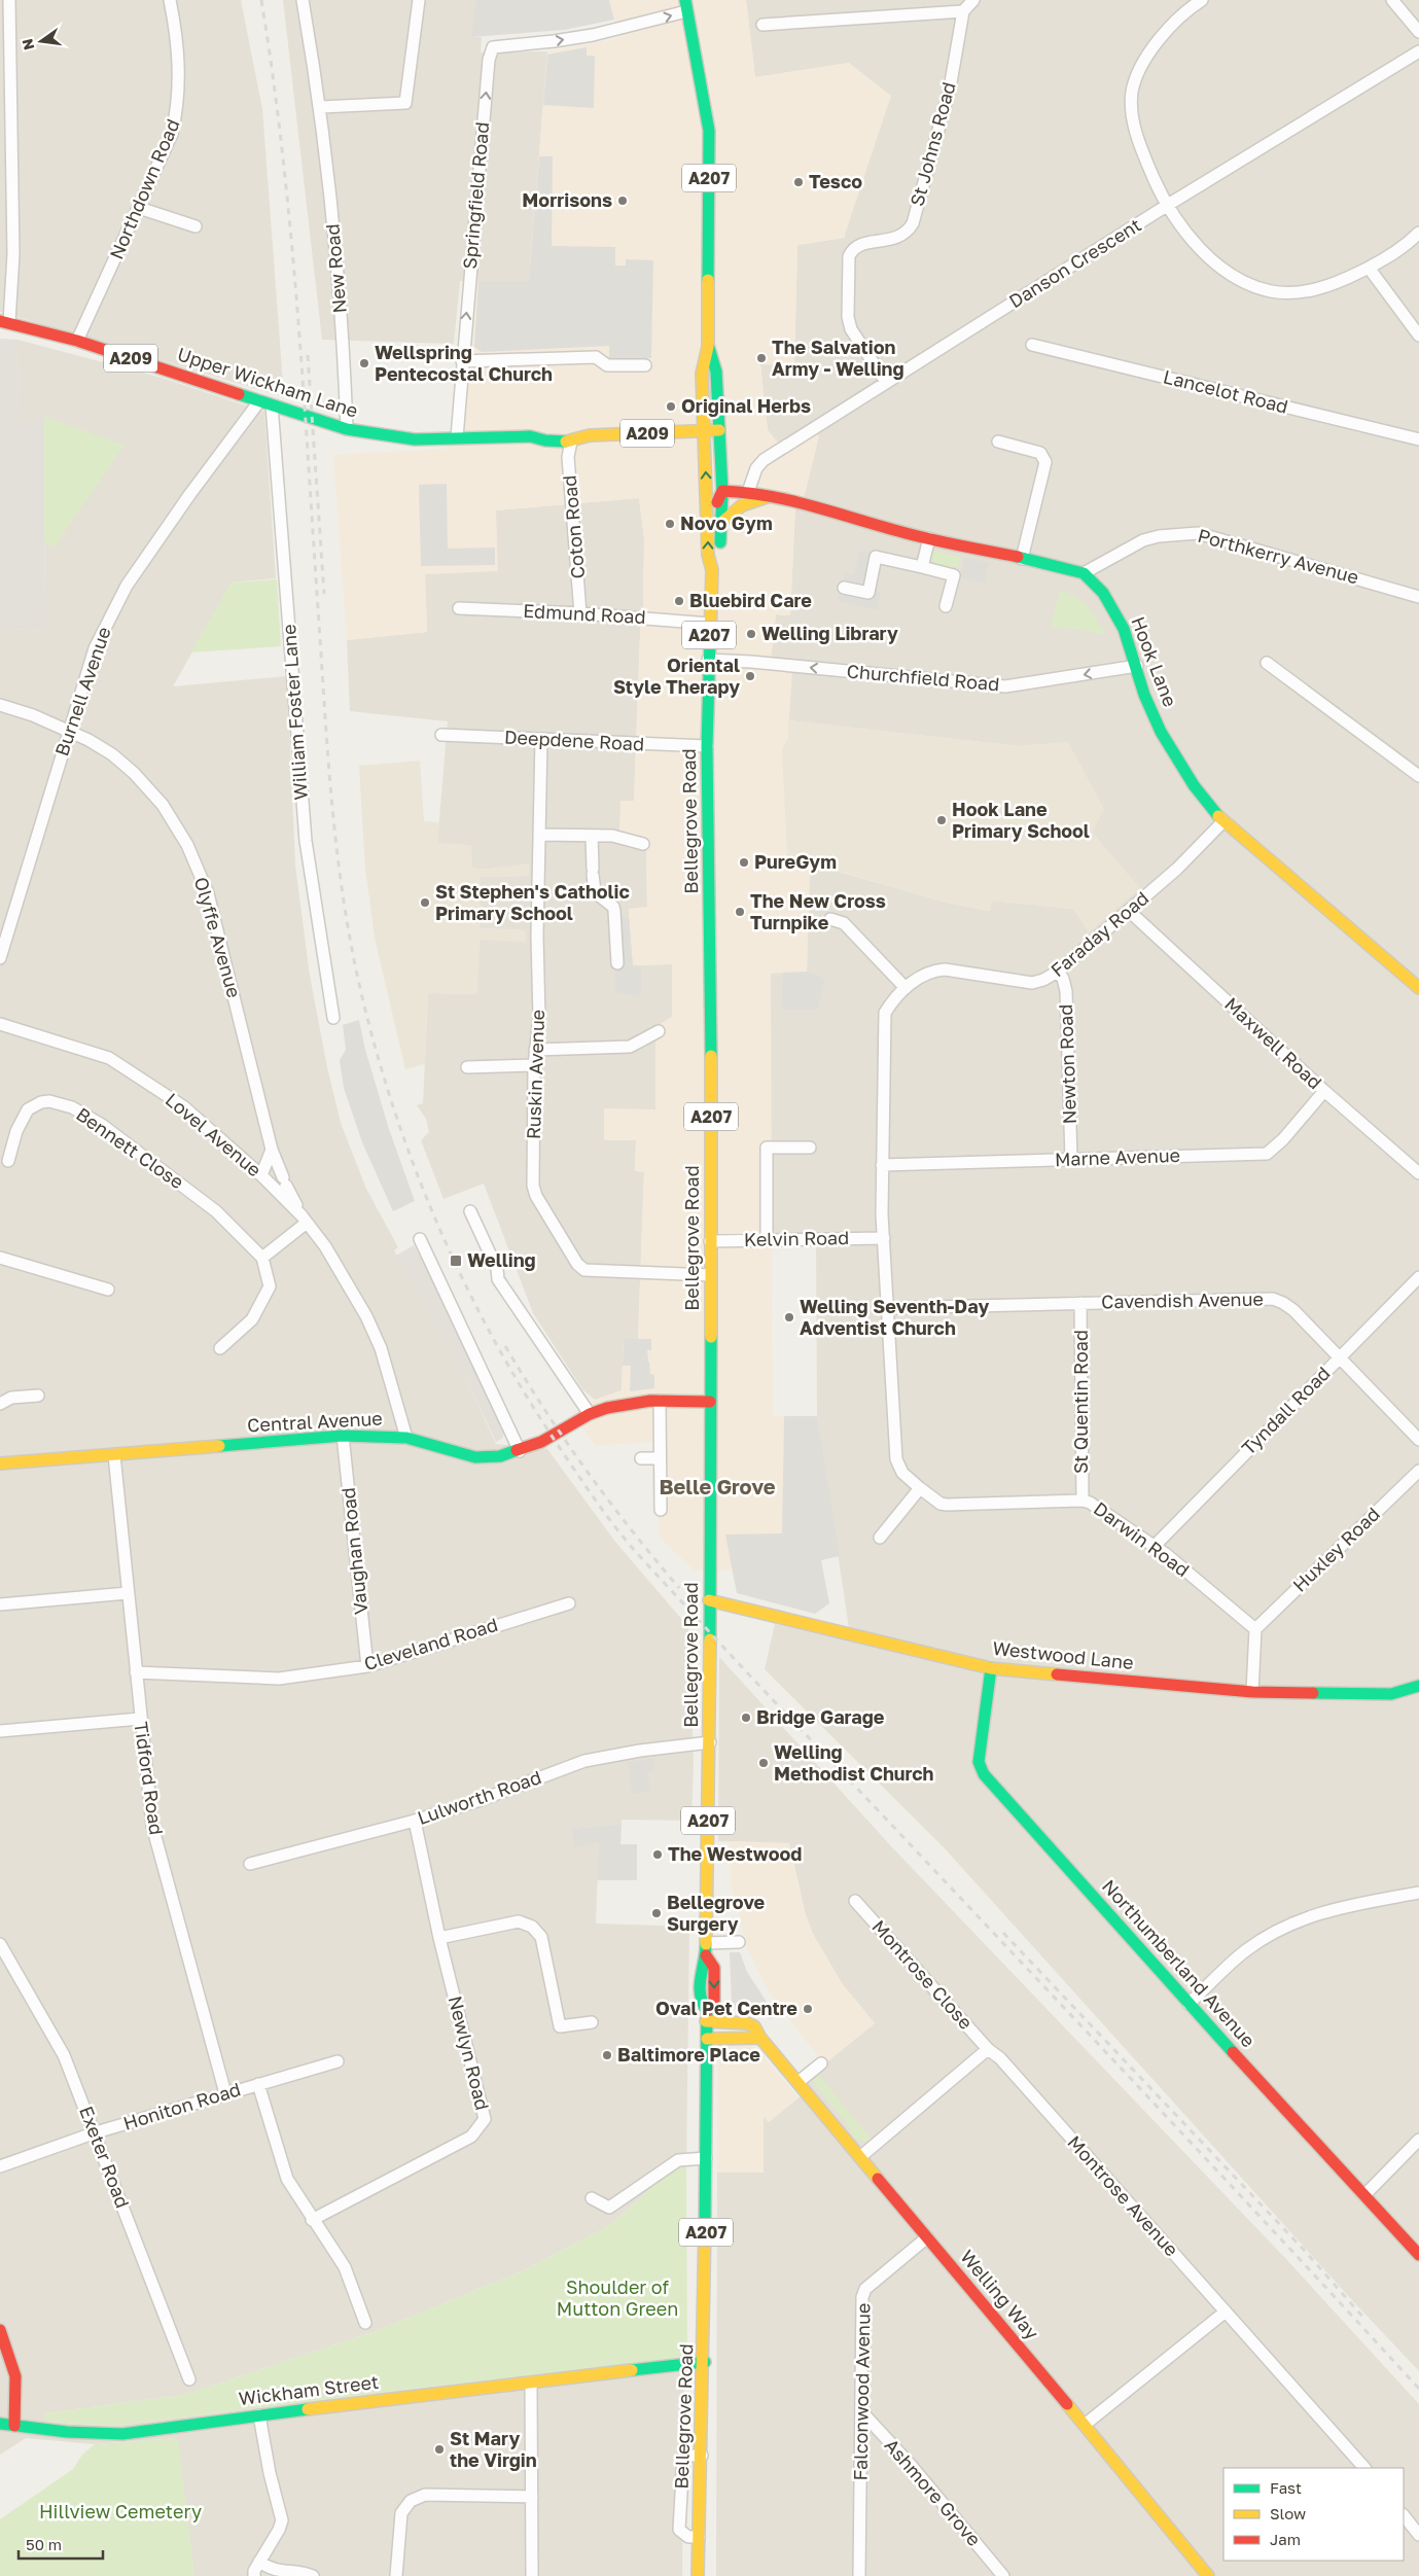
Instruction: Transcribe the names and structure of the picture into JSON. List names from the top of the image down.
{
  "streets": {
    "street": [
      "St Johns Road",
      "A207",
      "Northdown Road",
      "Springfield Road",
      "Danson Crescent",
      "New Road",
      "A209",
      "Upper Wickham Lane",
      "Lancelot Road",
      "Coton Road",
      "Porthkerry Avenue",
      "Edmund Road",
      "Hook Lane",
      "Churchfield Road",
      "Burnell Avenue",
      "William Foster Lane",
      "Deepdene Road",
      "Bellegrove Road",
      "Faraday Road",
      "Olyffe Avenue",
      "Maxwell Road",
      "Newton Road",
      "Ruskin Avenue",
      "Lovel Avenue",
      "Bennett Close",
      "Marne Avenue",
      "Kelvin Road",
      "Cavendish Avenue",
      "St Quentin Road",
      "Tyndall Road",
      "Central Avenue",
      "Darwin Road",
      "Huxley Road",
      "Vaughan Road",
      "Cleveland Road",
      "Westwood Lane",
      "Tidford Road",
      "Lulworth Road",
      "Northumberland Avenue",
      "Montrose Close",
      "Newlyn Road",
      "Honiton Road",
      "Exeter Road",
      "Montrose Avenue",
      "Welling Way",
      "Wickham Street",
      "Falconwood Avenue",
      "Ashmore Grove"
    ]
  },
  "crossings": [
    ["St Johns Road", "Danson Crescent"],
    ["A207", "Springfield Road"],
    ["A207", "Upper Wickham Lane"],
    ["A207", "Bellegrove Road"],
    ["Northdown Road", "Upper Wickham Lane"],
    ["Springfield Road", "Upper Wickham Lane"],
    ["New Road", "Upper Wickham Lane"],
    ["Upper Wickham Lane", "Coton Road"],
    ["Upper Wickham Lane", "Burnell Avenue"],
    ["Upper Wickham Lane", "William Foster Lane"],
    ["Coton Road", "Edmund Road"],
    ["Porthkerry Avenue", "Hook Lane"],
    ["Edmund Road", "Bellegrove Road"],
    ["Hook Lane", "Churchfield Road"],
    ["Hook Lane", "Faraday Road"],
    ["Churchfield Road", "Bellegrove Road"],
    ["Burnell Avenue", "Olyffe Avenue"],
    ["Deepdene Road", "Bellegrove Road"],
    ["Deepdene Road", "Ruskin Avenue"],
    ["Bellegrove Road", "Ruskin Avenue"],
    ["Bellegrove Road", "Kelvin Road"],
    ["Bellegrove Road", "Central Avenue"],
    ["Bellegrove Road", "Westwood Lane"],
    ["Bellegrove Road", "Lulworth Road"],
    ["Bellegrove Road", "Welling Way"],
    ["Bellegrove Road", "Wickham Street"],
    ["Faraday Road", "Maxwell Road"],
    ["Faraday Road", "Newton Road"],
    ["Faraday Road", "Marne Avenue"],
    ["Faraday Road", "Kelvin Road"],
    ["Faraday Road", "Darwin Road"],
    ["Olyffe Avenue", "Lovel Avenue"],
    ["Maxwell Road", "Marne Avenue"],
    ["Newton Road", "Marne Avenue"],
    ["Lovel Avenue", "Central Avenue"],
    ["Kelvin Road", "Darwin Road"],
    ["Cavendish Avenue", "St Quentin Road"],
    ["Cavendish Avenue", "Tyndall Road"],
    ["Cavendish Avenue", "Darwin Road"],
    ["St Quentin Road", "Darwin Road"],
    ["Tyndall Road", "Darwin Road"],
    ["Central Avenue", "Vaughan Road"],
    ["Central Avenue", "Tidford Road"],
    ["Darwin Road", "Huxley Road"],
    ["Vaughan Road", "Cleveland Road"],
    ["Cleveland Road", "Tidford Road"],
    ["Westwood Lane", "Northumberland Avenue"],
    ["Tidford Road", "Honiton Road"],
    ["Lulworth Road", "Newlyn Road"],
    ["Montrose Close", "Montrose Avenue"],
    ["Honiton Road", "Exeter Road"],
    ["Welling Way", "Falconwood Avenue"],
    ["Falconwood Avenue", "Ashmore Grove"]
  ],
  "one_way": ["Springfield Road", "Churchfield Road"],
  "districts": ["Belle Grove"],
  "parks": ["Shoulder of Mutton Green", "Hillview Cemetery"],
  "places": {
    "other": [
      "Tesco",
      "Morrisons",
      "The Salvation Army - Welling",
      "Wellspring Pentecostal Church",
      "Original Herbs",
      "Novo Gym",
      "Bluebird Care",
      "Welling Library",
      "Oriental Style Therapy",
      "Hook Lane Primary School",
      "PureGym",
      "St Stephen's Catholic Primary School",
      "The New Cross Turnpike",
      "Welling Seventh-Day Adventist Church",
      "Bridge Garage",
      "Welling Methodist Church",
      "The Westwood",
      "Bellegrove Surgery",
      "Oval Pet Centre",
      "Baltimore Place",
      "St Mary the Virgin"
    ],
    "transit": ["Welling"]
  },
  "legend": ["Fast", "Slow", "Jam"],
  "scale_bar": "50 m",
  "north": "left"
}
